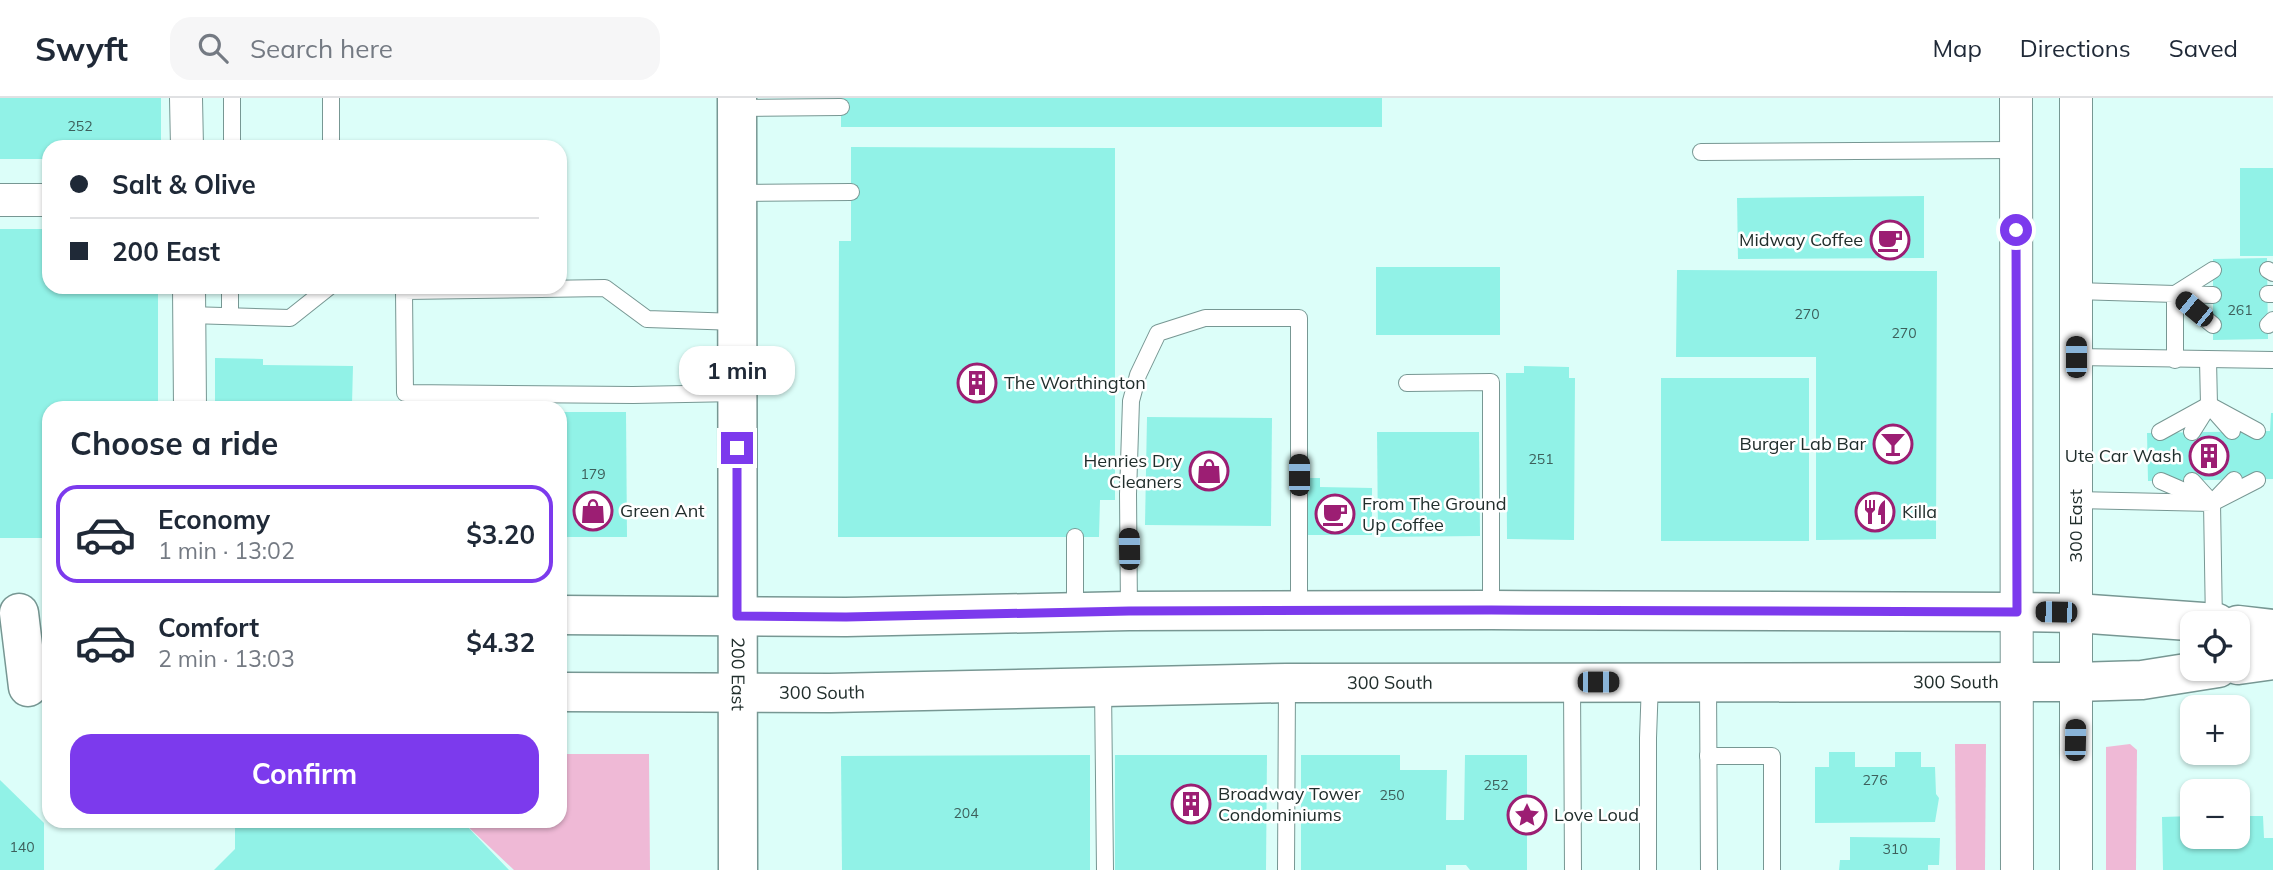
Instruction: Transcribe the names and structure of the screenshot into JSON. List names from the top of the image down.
{
  "streets": {
    "street": ["300 East", "200 East", "300 South"]
  },
  "crossings": [
    ["300 East", "300 South"],
    ["200 East", "300 South"]
  ],
  "places": {
    "cafe": ["Midway Coffee", "From The Ground Up Coffee"],
    "building": ["The Worthington", "Ute Car Wash", "Broadway Tower Condominiums"],
    "bar": ["Burger Lab Bar"],
    "shop": ["Henries Dry Cleaners", "Green Ant"],
    "restaurant": ["Killa"],
    "place": ["Love Loud"]
  },
  "house_numbers": [
    "252",
    "261",
    "270",
    "270",
    "251",
    "179",
    "276",
    "252",
    "250",
    "204",
    "140",
    "310"
  ],
  "page": {
    "header": "Swyft",
    "search": "Search here",
    "nav": ["Map", "Directions", "Saved"],
    "banner": ["Salt & Olive", "200 East"],
    "bubble": "1 min",
    "heading": "Choose a ride",
    "list": [
      {
        "name": "Economy",
        "note": "1 min · 13:02",
        "value": "$3.20"
      },
      {
        "name": "Comfort",
        "note": "2 min · 13:03",
        "value": "$4.32"
      }
    ],
    "map_buttons": ["+", "−"],
    "buttons": "Confirm"
  }
}
